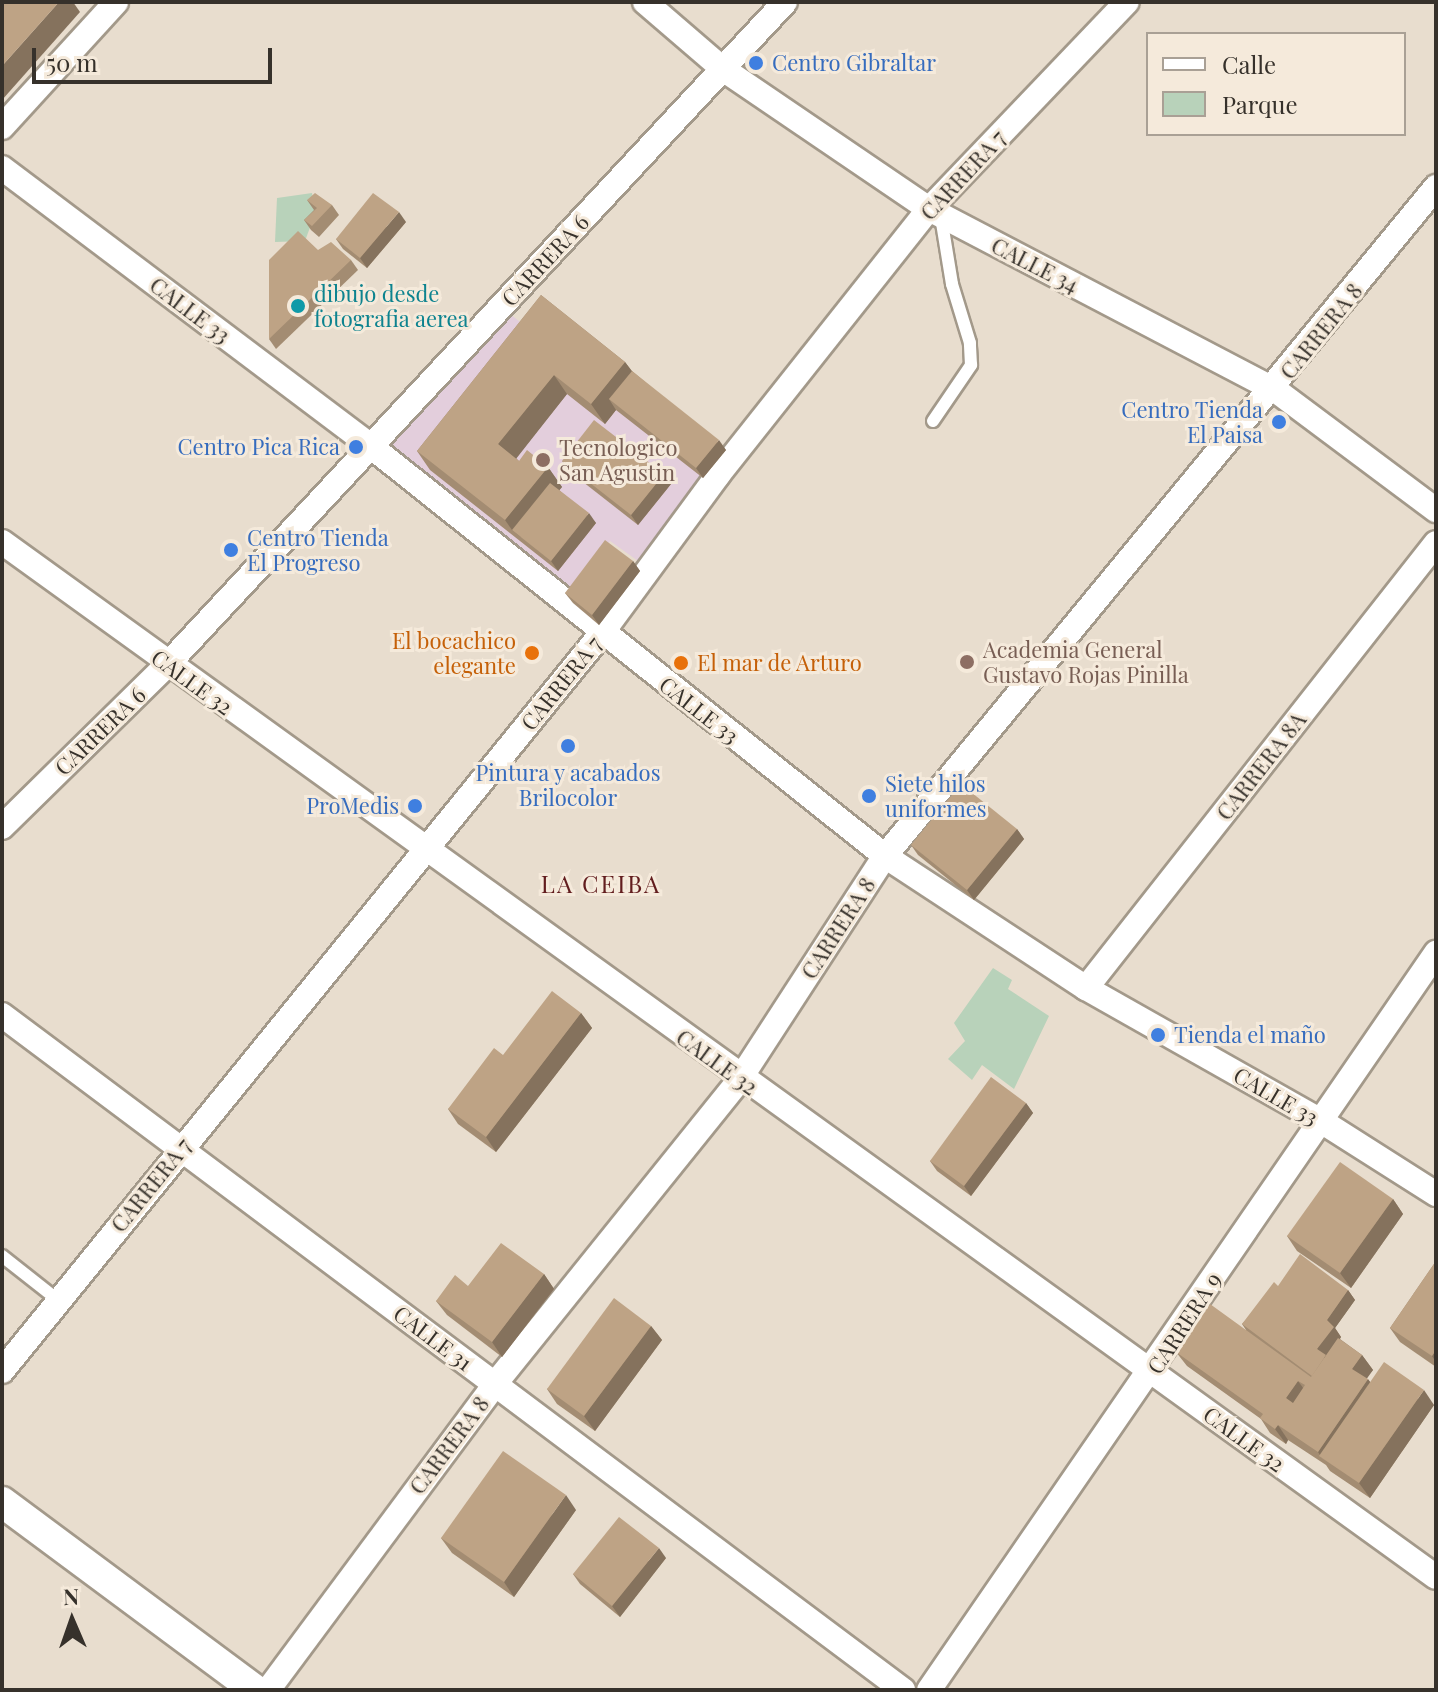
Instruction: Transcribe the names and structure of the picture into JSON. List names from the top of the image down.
{
  "streets": {
    "street": [
      "CARRERA 7",
      "CARRERA 6",
      "CALLE 34",
      "CALLE 33",
      "CARRERA 8",
      "CALLE 32",
      "CARRERA 8A",
      "CARRERA 9",
      "CALLE 31"
    ]
  },
  "crossings": [
    ["CARRERA 7", "CALLE 34"],
    ["CARRERA 7", "CALLE 33"],
    ["CARRERA 7", "CALLE 32"],
    ["CARRERA 7", "CALLE 31"],
    ["CARRERA 6", "CALLE 34"],
    ["CARRERA 6", "CALLE 33"],
    ["CARRERA 6", "CALLE 32"],
    ["CALLE 34", "CARRERA 8"],
    ["CALLE 33", "CARRERA 8"],
    ["CALLE 33", "CARRERA 8A"],
    ["CALLE 33", "CARRERA 9"],
    ["CARRERA 8", "CALLE 32"],
    ["CARRERA 8", "CALLE 31"],
    ["CALLE 32", "CARRERA 9"]
  ],
  "districts": ["LA CEIBA"],
  "places": [
    "Centro Gibraltar",
    "dibujo desde fotografia aerea",
    "Centro Tienda El Paisa",
    "Centro Pica Rica",
    "Tecnologico San Agustin",
    "Centro Tienda El Progreso",
    "El bocachico elegante",
    "Academia General Gustavo Rojas Pinilla",
    "El mar de Arturo",
    "Pintura y acabados Brilocolor",
    "Siete hilos uniformes",
    "ProMedis",
    "Tienda el maño"
  ],
  "legend": ["Calle", "Parque"],
  "scale_bar": "50 m",
  "north": "top"
}
